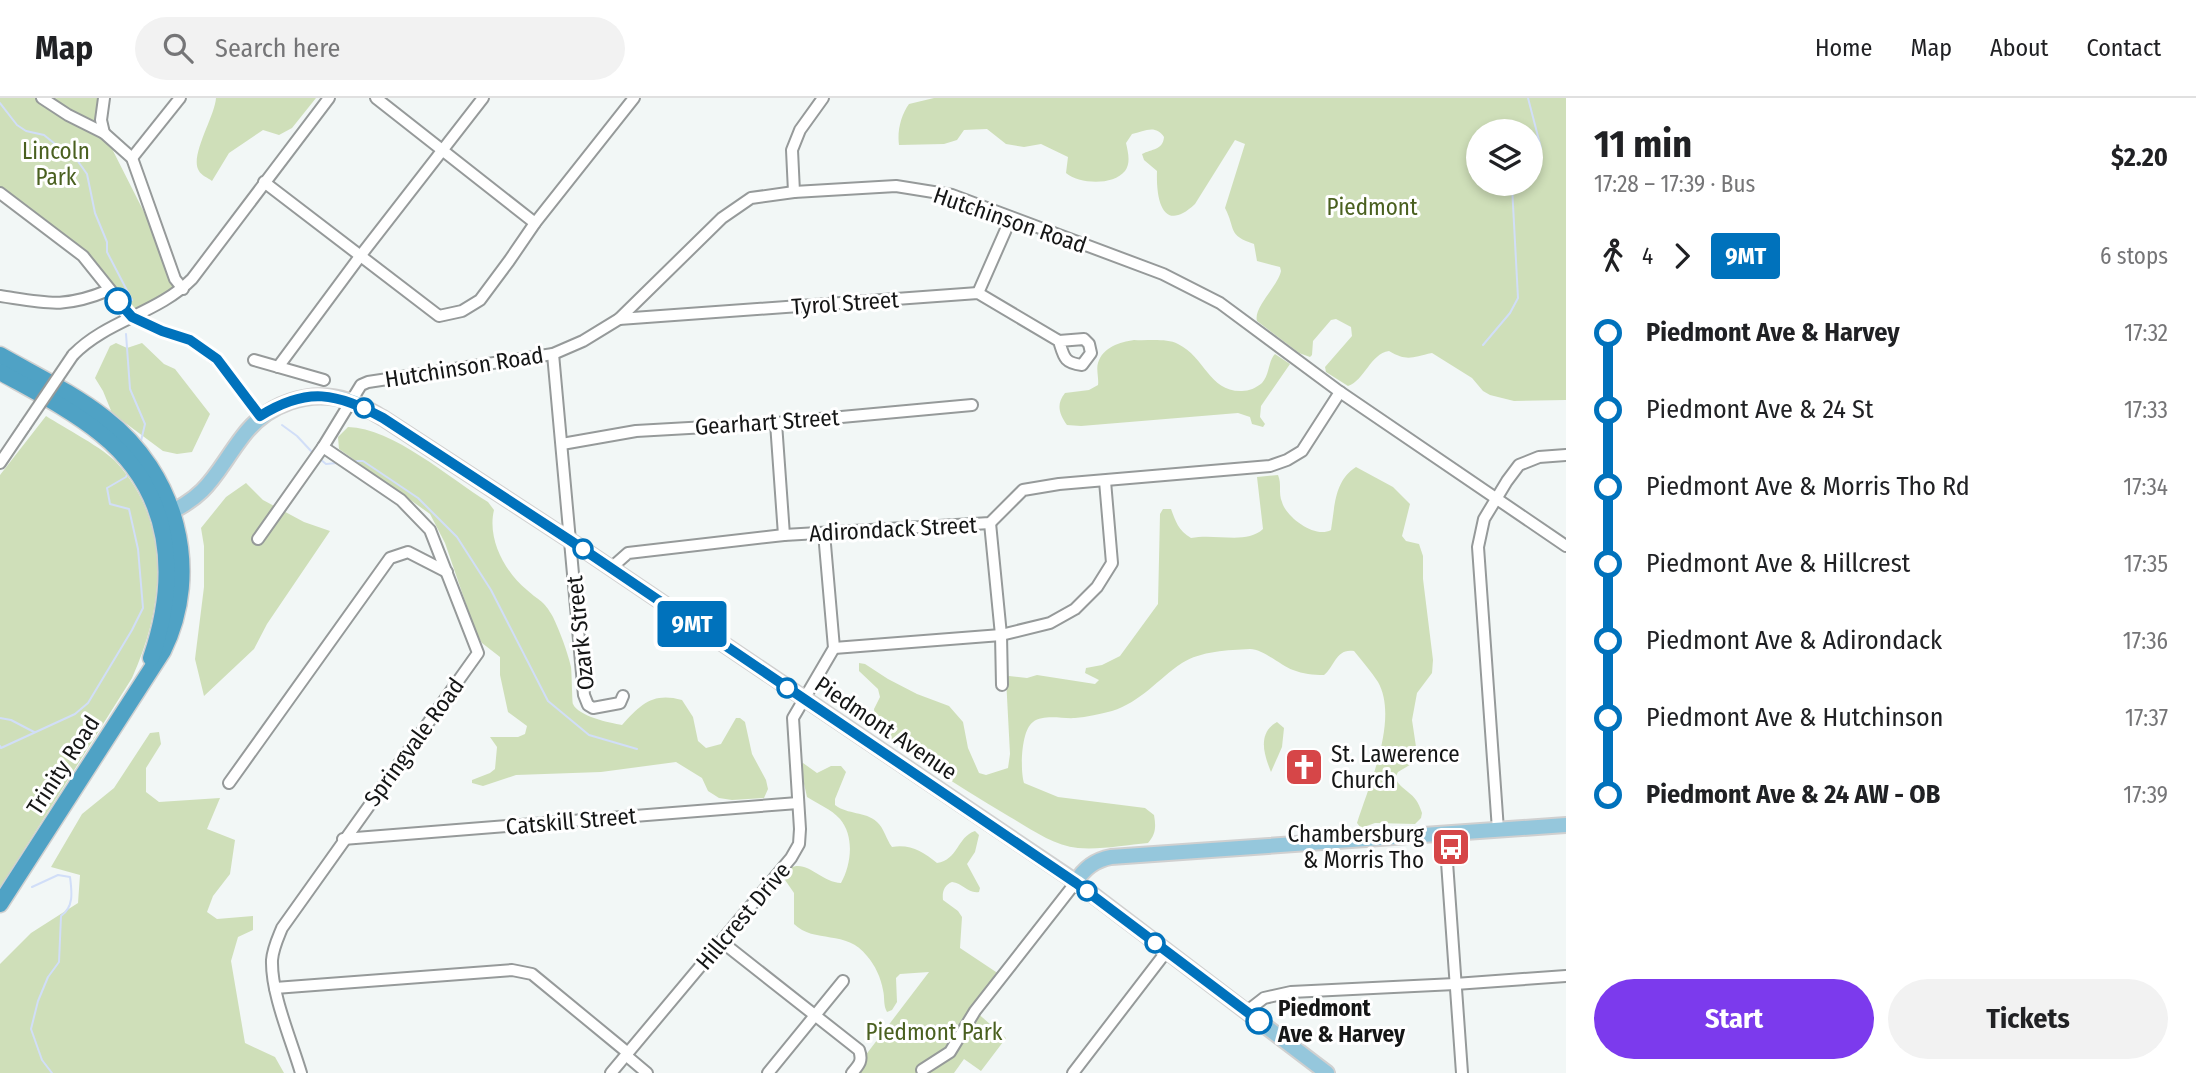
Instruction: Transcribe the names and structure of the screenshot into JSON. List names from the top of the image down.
{
  "streets": {
    "highway": ["Trinity Road"],
    "main road": ["Piedmont Avenue"],
    "street": [
      "Hutchinson Road",
      "Tyrol Street",
      "Gearhart Street",
      "Adirondack Street",
      "Ozark Street",
      "Springvale Road",
      "Catskill Street",
      "Hillcrest Drive"
    ]
  },
  "crossings": [
    ["Hutchinson Road", "Tyrol Street"],
    ["Hutchinson Road", "Adirondack Street"],
    ["Hutchinson Road", "Ozark Street"],
    ["Hutchinson Road", "Piedmont Avenue"],
    ["Gearhart Street", "Ozark Street"],
    ["Adirondack Street", "Piedmont Avenue"],
    ["Ozark Street", "Piedmont Avenue"],
    ["Piedmont Avenue", "Trinity Road"],
    ["Piedmont Avenue", "Hillcrest Drive"],
    ["Springvale Road", "Catskill Street"],
    ["Catskill Street", "Hillcrest Drive"]
  ],
  "parks": ["Lincoln Park", "Piedmont", "Piedmont Park"],
  "places": {
    "church": ["St. Lawerence Church"],
    "bus stop": ["Chambersburg & Morris Tho"],
    "other": ["Piedmont Ave & Harvey"]
  },
  "lines": ["bus line 9MT"],
  "page": {
    "header": "Map",
    "search": "Search here",
    "nav": [
      "Home",
      "Map",
      "About",
      "Contact"
    ],
    "on_map": "9MT",
    "heading": ["11 min", "17:28 – 17:39 · Bus", "$2.20"],
    "legs": ["4", "9MT", "6 stops"],
    "list": [
      {
        "name": "Piedmont Ave & Harvey",
        "value": "17:32"
      },
      {
        "name": "Piedmont Ave & 24 St",
        "value": "17:33"
      },
      {
        "name": "Piedmont Ave & Morris Tho Rd",
        "value": "17:34"
      },
      {
        "name": "Piedmont Ave & Hillcrest",
        "value": "17:35"
      },
      {
        "name": "Piedmont Ave & Adirondack",
        "value": "17:36"
      },
      {
        "name": "Piedmont Ave & Hutchinson",
        "value": "17:37"
      },
      {
        "name": "Piedmont Ave & 24 AW - OB",
        "value": "17:39"
      }
    ],
    "buttons": ["Start", "Tickets"]
  }
}
